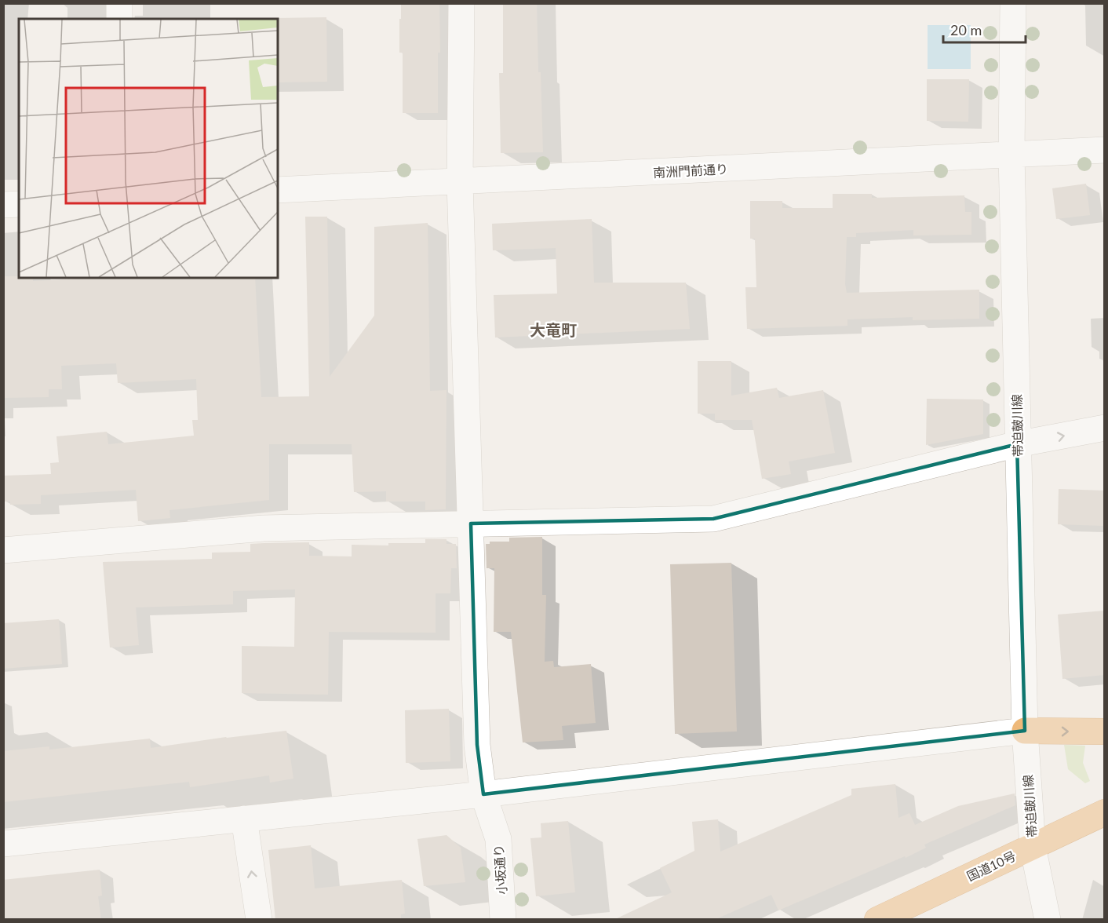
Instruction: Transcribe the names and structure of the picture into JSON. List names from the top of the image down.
{
  "streets": {
    "highway": ["国道10号"],
    "street": ["南洲門前通り", "帯迫皷川線", "小坂通り"]
  },
  "crossings": [
    ["南洲門前通り", "帯迫皷川線"],
    ["南洲門前通り", "小坂通り"],
    ["帯迫皷川線", "国道10号"]
  ],
  "districts": ["大竜町"],
  "scale_bar": "20 m"
}
